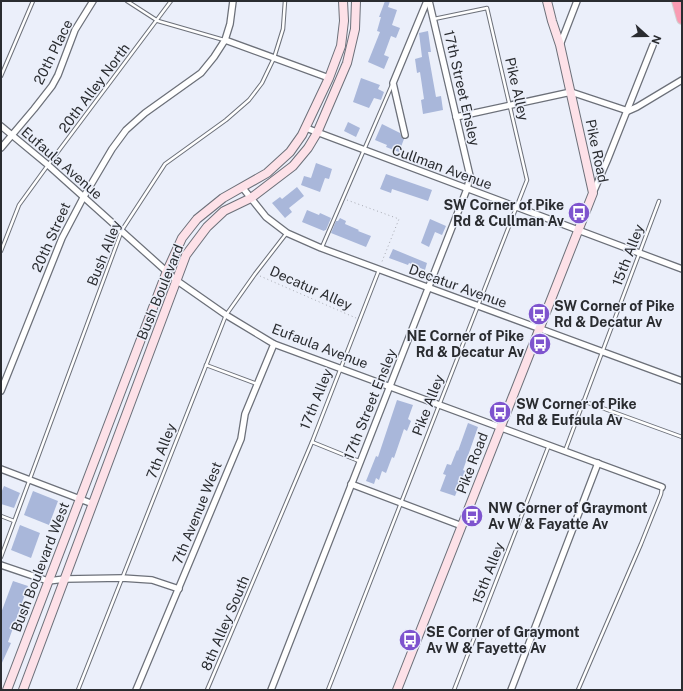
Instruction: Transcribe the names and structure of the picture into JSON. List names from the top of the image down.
{
  "streets": {
    "main road": ["Pike Road", "Bush Boulevard", "Bush Boulevard West"],
    "street": [
      "20th Place",
      "17th Street Ensley",
      "Eufaula Avenue",
      "Cullman Avenue",
      "20th Street",
      "Decatur Avenue",
      "7th Avenue West"
    ],
    "lane": [
      "20th Alley North",
      "Pike Alley",
      "Bush Alley",
      "15th Alley",
      "17th Alley",
      "7th Alley",
      "8th Alley South"
    ],
    "path": ["Decatur Alley"]
  },
  "crossings": [
    ["20th Place", "Eufaula Avenue"],
    ["20th Alley North", "Eufaula Avenue"],
    ["17th Street Ensley", "Pike Alley"],
    ["17th Street Ensley", "Eufaula Avenue"],
    ["17th Street Ensley", "Cullman Avenue"],
    ["17th Street Ensley", "Decatur Avenue"],
    ["Pike Alley", "Eufaula Avenue"],
    ["Pike Alley", "Cullman Avenue"],
    ["Pike Alley", "Decatur Avenue"],
    ["Pike Road", "Eufaula Avenue"],
    ["Pike Road", "Cullman Avenue"],
    ["Pike Road", "Decatur Avenue"],
    ["Eufaula Avenue", "20th Street"],
    ["Eufaula Avenue", "Bush Alley"],
    ["Eufaula Avenue", "15th Alley"],
    ["Eufaula Avenue", "Bush Boulevard"],
    ["Eufaula Avenue", "17th Alley"],
    ["Eufaula Avenue", "7th Alley"],
    ["Eufaula Avenue", "7th Avenue West"],
    ["Cullman Avenue", "15th Alley"],
    ["Cullman Avenue", "Bush Boulevard"],
    ["15th Alley", "Decatur Avenue"],
    ["Decatur Avenue", "Bush Boulevard"],
    ["Decatur Avenue", "17th Alley"],
    ["Decatur Avenue", "7th Alley"],
    ["Decatur Alley", "17th Alley"],
    ["Decatur Alley", "7th Alley"],
    ["Bush Boulevard", "Bush Boulevard West"],
    ["17th Alley", "8th Alley South"]
  ],
  "places": {
    "bus stop": [
      "SW Corner of Pike Rd & Cullman Av",
      "SW Corner of Pike Rd & Decatur Av",
      "NE Corner of Pike Rd & Decatur Av",
      "SW Corner of Pike Rd & Eufaula Av",
      "NW Corner of Graymont Av W & Fayatte Av",
      "SE Corner of Graymont Av W & Fayette Av"
    ]
  },
  "north": "right"
}
